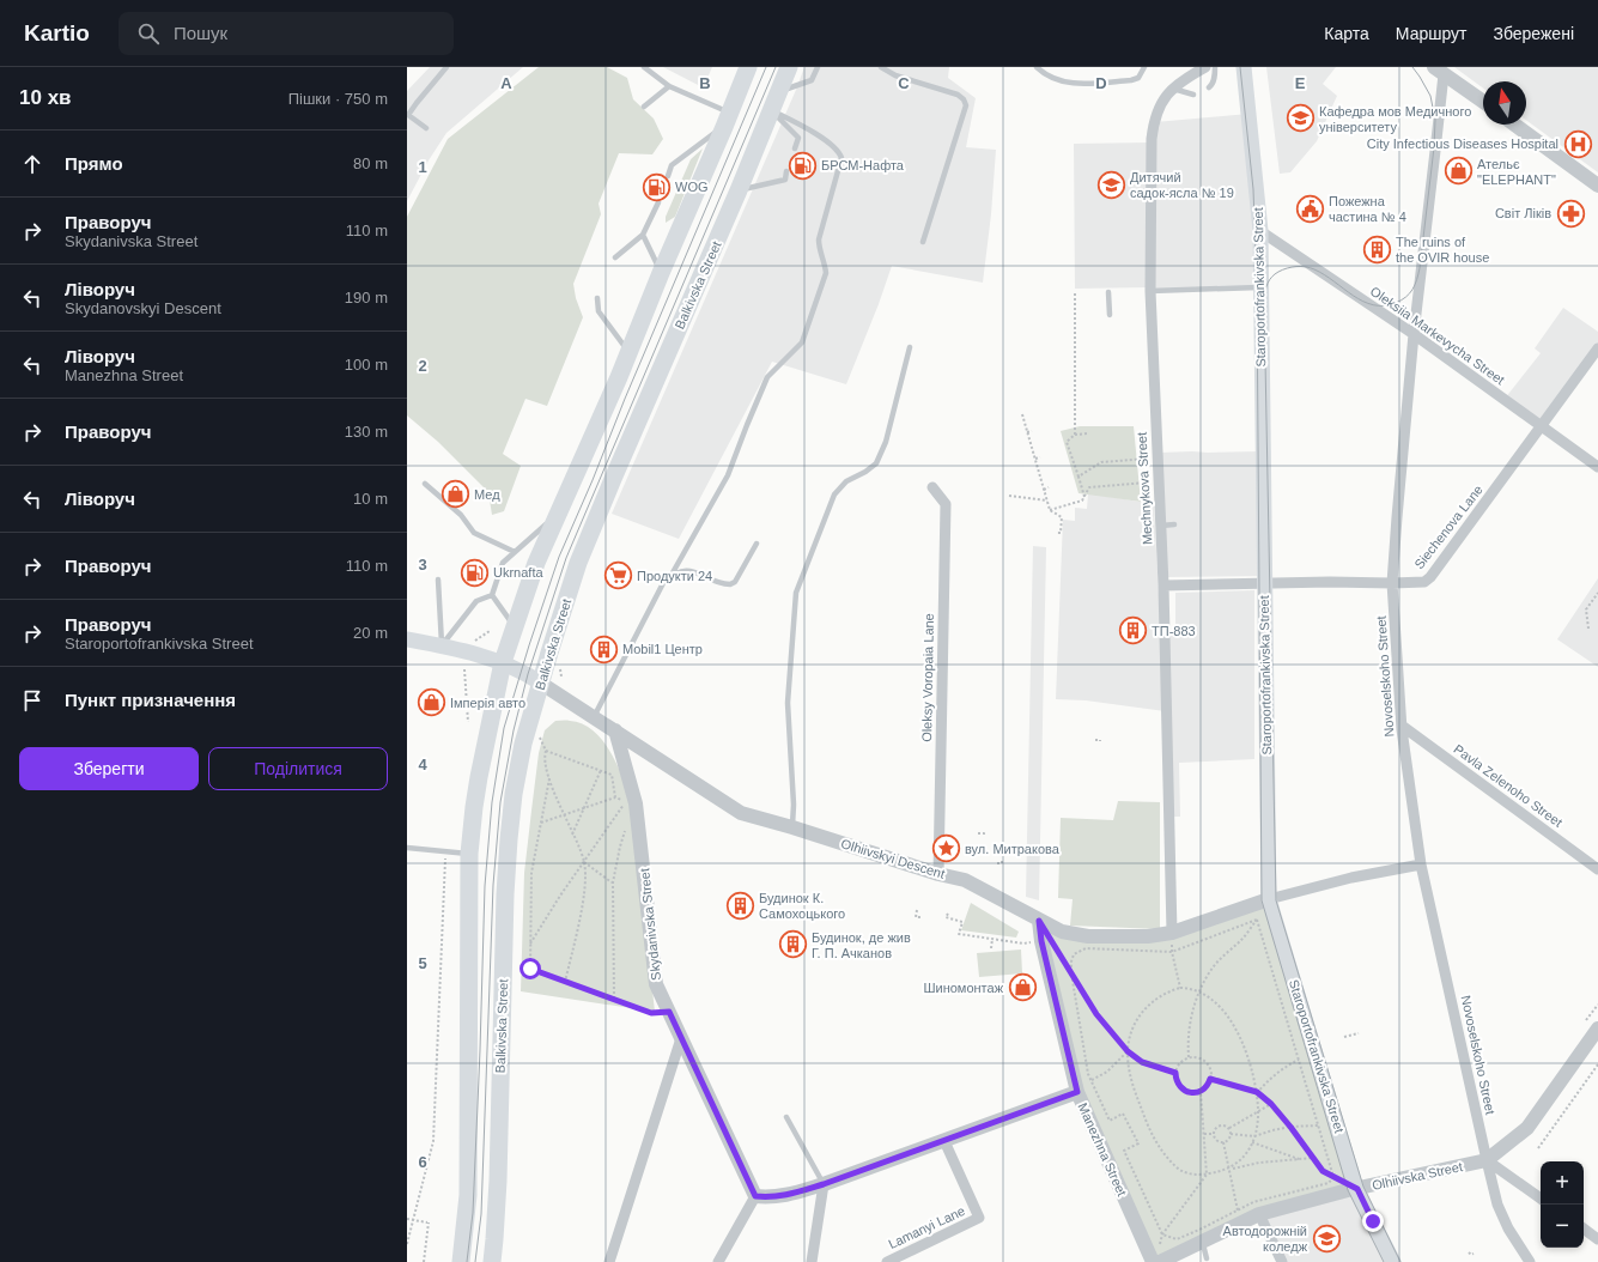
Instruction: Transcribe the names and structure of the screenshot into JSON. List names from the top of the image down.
{
  "streets": {
    "main road": ["Balkivska Street", "Staroportofrankivska Street"],
    "street": [
      "Oleksiia Markevycha Street",
      "Mechnykova Street",
      "Siechenova Lane",
      "Novoselskoho Street",
      "Oleksy Voropaia Lane",
      "Pavla Zelenoho Street",
      "Olhiivskyi Descent",
      "Skydanivska Street",
      "Manezhna Street",
      "Olhiivska Street",
      "Lamanyi Lane"
    ]
  },
  "crossings": [
    ["Balkivska Street", "Olhiivskyi Descent"],
    ["Staroportofrankivska Street", "Oleksiia Markevycha Street"],
    ["Staroportofrankivska Street", "Siechenova Lane"],
    ["Staroportofrankivska Street", "Olhiivskyi Descent"],
    ["Staroportofrankivska Street", "Olhiivska Street"],
    ["Oleksiia Markevycha Street", "Siechenova Lane"],
    ["Oleksiia Markevycha Street", "Novoselskoho Street"],
    ["Mechnykova Street", "Siechenova Lane"],
    ["Mechnykova Street", "Olhiivskyi Descent"],
    ["Siechenova Lane", "Novoselskoho Street"],
    ["Novoselskoho Street", "Pavla Zelenoho Street"],
    ["Novoselskoho Street", "Olhiivska Street"],
    ["Oleksy Voropaia Lane", "Olhiivskyi Descent"],
    ["Olhiivskyi Descent", "Skydanivska Street"],
    ["Olhiivskyi Descent", "Manezhna Street"]
  ],
  "places": {
    "school or university": ["Кафедра мов Медичного університету", "Дитячий садок-ясла № 19", "Автодорожній коледж"],
    "hospital": ["City Infectious Diseases Hospital"],
    "fuel station": ["БРСМ-Нафта", "WOG", "Ukrnafta"],
    "shop": [
      "Ательє \"ELEPHANT\"",
      "Мед",
      "Імперія авто",
      "Шиномонтаж"
    ],
    "public building": ["Пожежна частина № 4"],
    "pharmacy": ["Світ Ліків"],
    "building": [
      "The ruins of the OVIR house",
      "ТП-883",
      "Mobil1 Центр",
      "Будинок К. Самохоцького",
      "Будинок, де жив Г. П. Ачканов"
    ],
    "supermarket": ["Продукти 24"],
    "place": ["вул. Митракова"]
  },
  "north": "top",
  "page": {
    "header": "Kartio",
    "search": "Пошук",
    "nav": ["Карта", "Маршрут", "Збережені"],
    "heading": ["10 хв", "Пішки · 750 m"],
    "list": [
      ["Прямо", "80 m"],
      ["Праворуч", "Skydanivska Street", "110 m"],
      ["Ліворуч", "Skydanovskyi Descent", "190 m"],
      ["Ліворуч", "Manezhna Street", "100 m"],
      ["Праворуч", "130 m"],
      ["Ліворуч", "10 m"],
      ["Праворуч", "110 m"],
      ["Праворуч", "Staroportofrankivska Street", "20 m"],
      "Пункт призначення"
    ],
    "buttons": ["Зберегти", "Поділитися"],
    "map_buttons": ["+", "−"]
  },
  "grid": {
    "columns": [
      "A",
      "B",
      "C",
      "D",
      "E"
    ],
    "rows": [
      "1",
      "2",
      "3",
      "4",
      "5",
      "6"
    ]
  }
}
